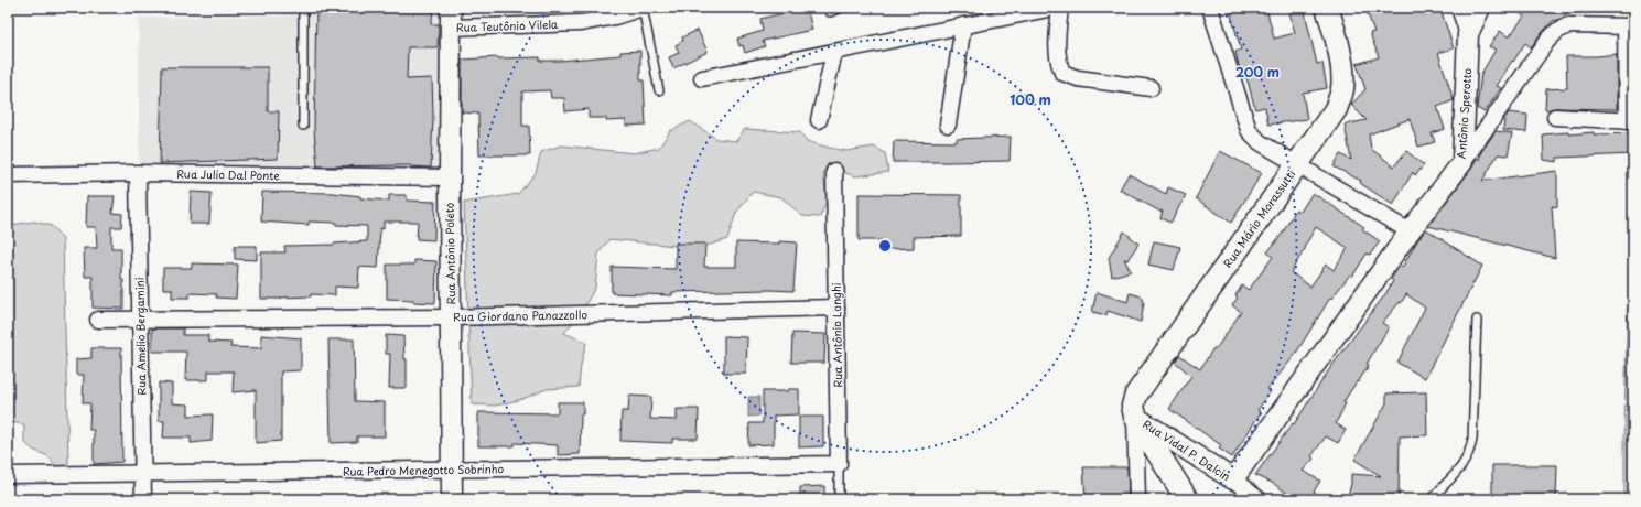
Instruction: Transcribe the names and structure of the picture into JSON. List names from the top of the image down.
{
  "streets": {
    "main road": ["Rua Mário Morassutti"],
    "street": [
      "Rua Teutônio Vilela",
      "Antônio Sperotto",
      "Rua Julio Dal Ponte",
      "Rua Antônio Poleto",
      "Rua Giordano Panazzollo",
      "Rua Antônio Longhi",
      "Rua Amelio Bergamini",
      "Rua Vidal P. Dalcin",
      "Rua Pedro Menegotto Sobrinho"
    ]
  },
  "crossings": [
    ["Rua Teutônio Vilela", "Rua Antônio Poleto"],
    ["Antônio Sperotto", "Rua Vidal P. Dalcin"],
    ["Rua Julio Dal Ponte", "Rua Antônio Poleto"],
    ["Rua Julio Dal Ponte", "Rua Amelio Bergamini"],
    ["Rua Mário Morassutti", "Rua Vidal P. Dalcin"],
    ["Rua Antônio Poleto", "Rua Giordano Panazzollo"],
    ["Rua Antônio Poleto", "Rua Pedro Menegotto Sobrinho"],
    ["Rua Giordano Panazzollo", "Rua Antônio Longhi"],
    ["Rua Giordano Panazzollo", "Rua Amelio Bergamini"],
    ["Rua Antônio Longhi", "Rua Pedro Menegotto Sobrinho"],
    ["Rua Amelio Bergamini", "Rua Pedro Menegotto Sobrinho"]
  ],
  "rings": ["200 m", "100 m"]
}
